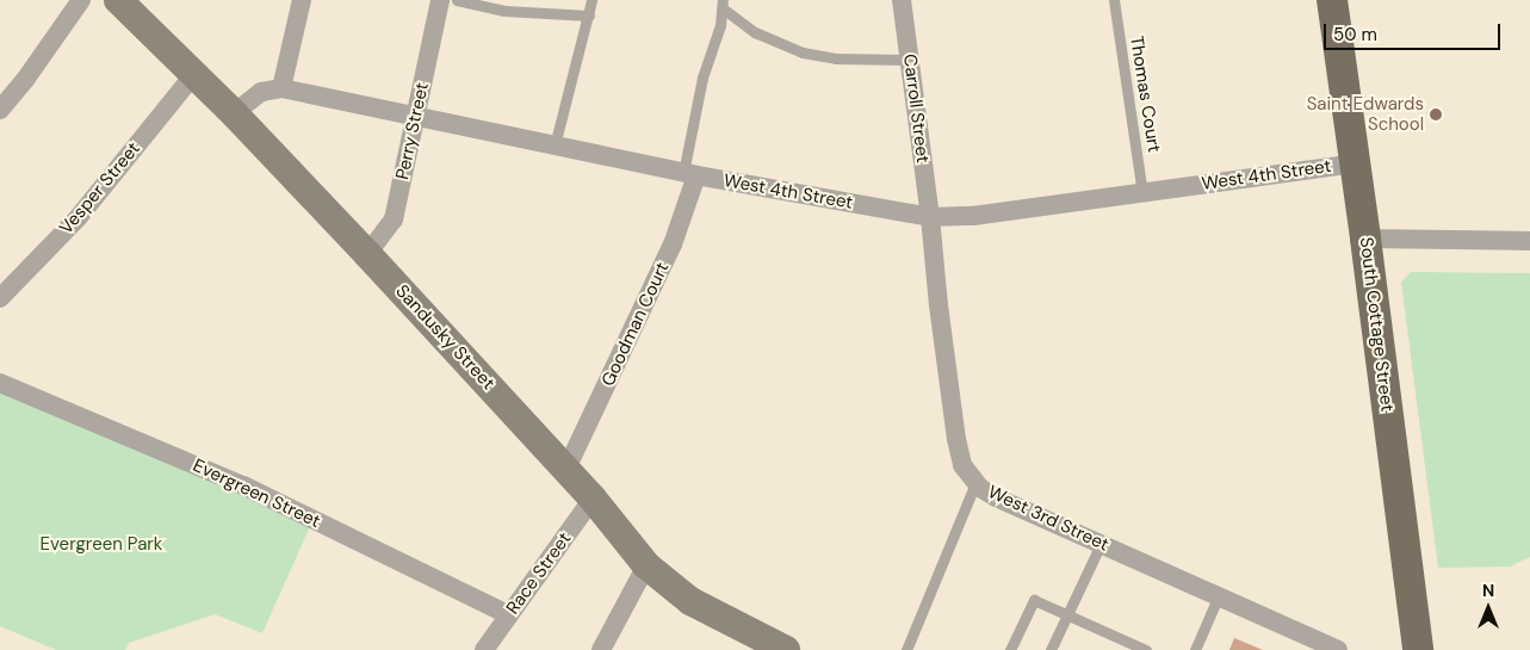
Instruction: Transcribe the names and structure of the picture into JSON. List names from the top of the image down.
{
  "streets": {
    "main road": ["South Cottage Street", "Sandusky Street"],
    "street": [
      "Carroll Street",
      "Perry Street",
      "West 4th Street",
      "Vesper Street",
      "Goodman Court",
      "Evergreen Street",
      "West 3rd Street",
      "Race Street"
    ],
    "lane": ["Thomas Court"]
  },
  "crossings": [
    ["Thomas Court", "West 4th Street"],
    ["Carroll Street", "West 4th Street"],
    ["Carroll Street", "West 3rd Street"],
    ["Perry Street", "West 4th Street"],
    ["Perry Street", "Sandusky Street"],
    ["West 4th Street", "Goodman Court"],
    ["West 4th Street", "South Cottage Street"],
    ["West 4th Street", "Sandusky Street"],
    ["West 4th Street", "West 3rd Street"],
    ["Vesper Street", "Sandusky Street"],
    ["Goodman Court", "Sandusky Street"],
    ["Sandusky Street", "Race Street"],
    ["Evergreen Street", "Race Street"]
  ],
  "parks": ["Evergreen Park"],
  "places": ["Saint Edwards School"],
  "scale_bar": "50 m",
  "north": "top"
}
